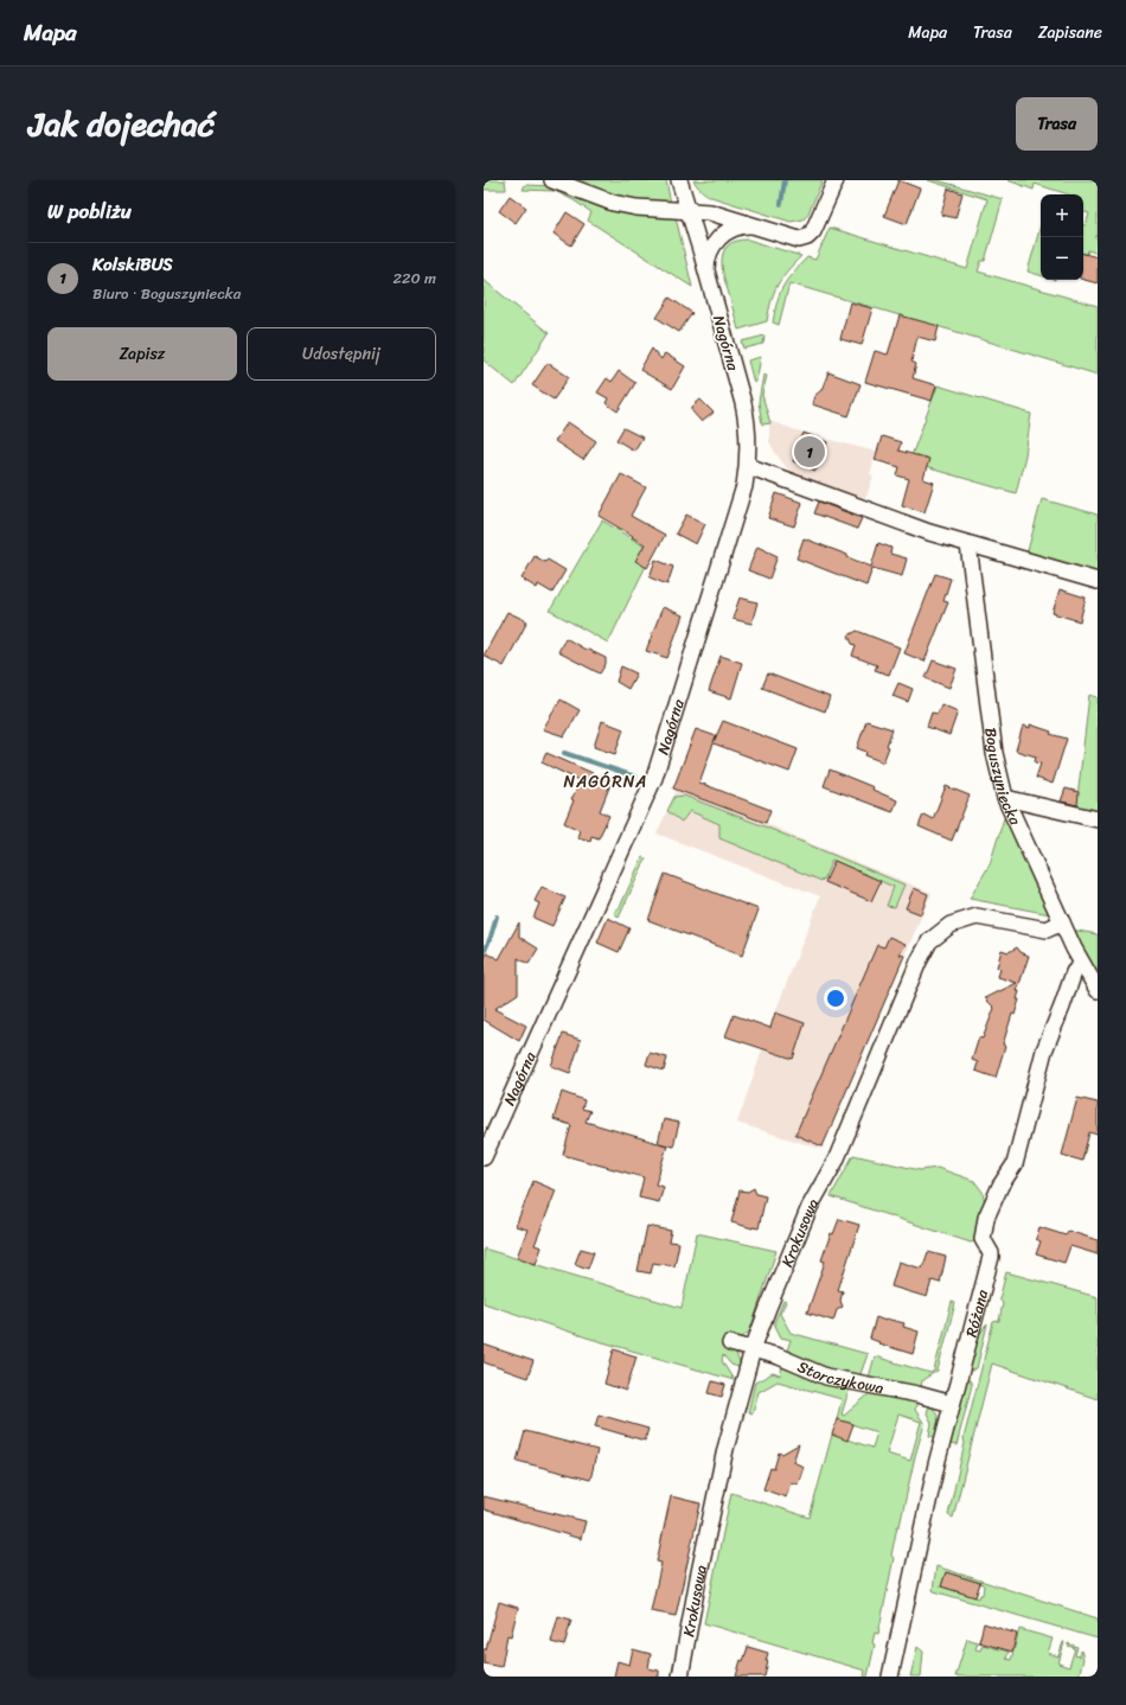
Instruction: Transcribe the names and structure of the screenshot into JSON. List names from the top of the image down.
{
  "streets": {
    "street": [
      "Nagórna",
      "Boguszyniecka",
      "Krokusowa",
      "Różana",
      "Storczykowa"
    ]
  },
  "crossings": [
    ["Boguszyniecka", "Krokusowa"],
    ["Boguszyniecka", "Różana"],
    ["Krokusowa", "Storczykowa"],
    ["Różana", "Storczykowa"]
  ],
  "districts": ["NAGÓRNA"],
  "page": {
    "header": "Mapa",
    "nav": ["Mapa", "Trasa", "Zapisane"],
    "title": "Jak dojechać",
    "buttons": [
      "Trasa",
      ["Zapisz", "Udostępnij"]
    ],
    "heading": "W pobliżu",
    "map_buttons": ["+", "−"],
    "list": [
      {
        "mark": "1",
        "name": "KolskiBUS",
        "note": "Biuro · Boguszyniecka",
        "value": "220 m"
      }
    ],
    "pins": "1"
  }
}
